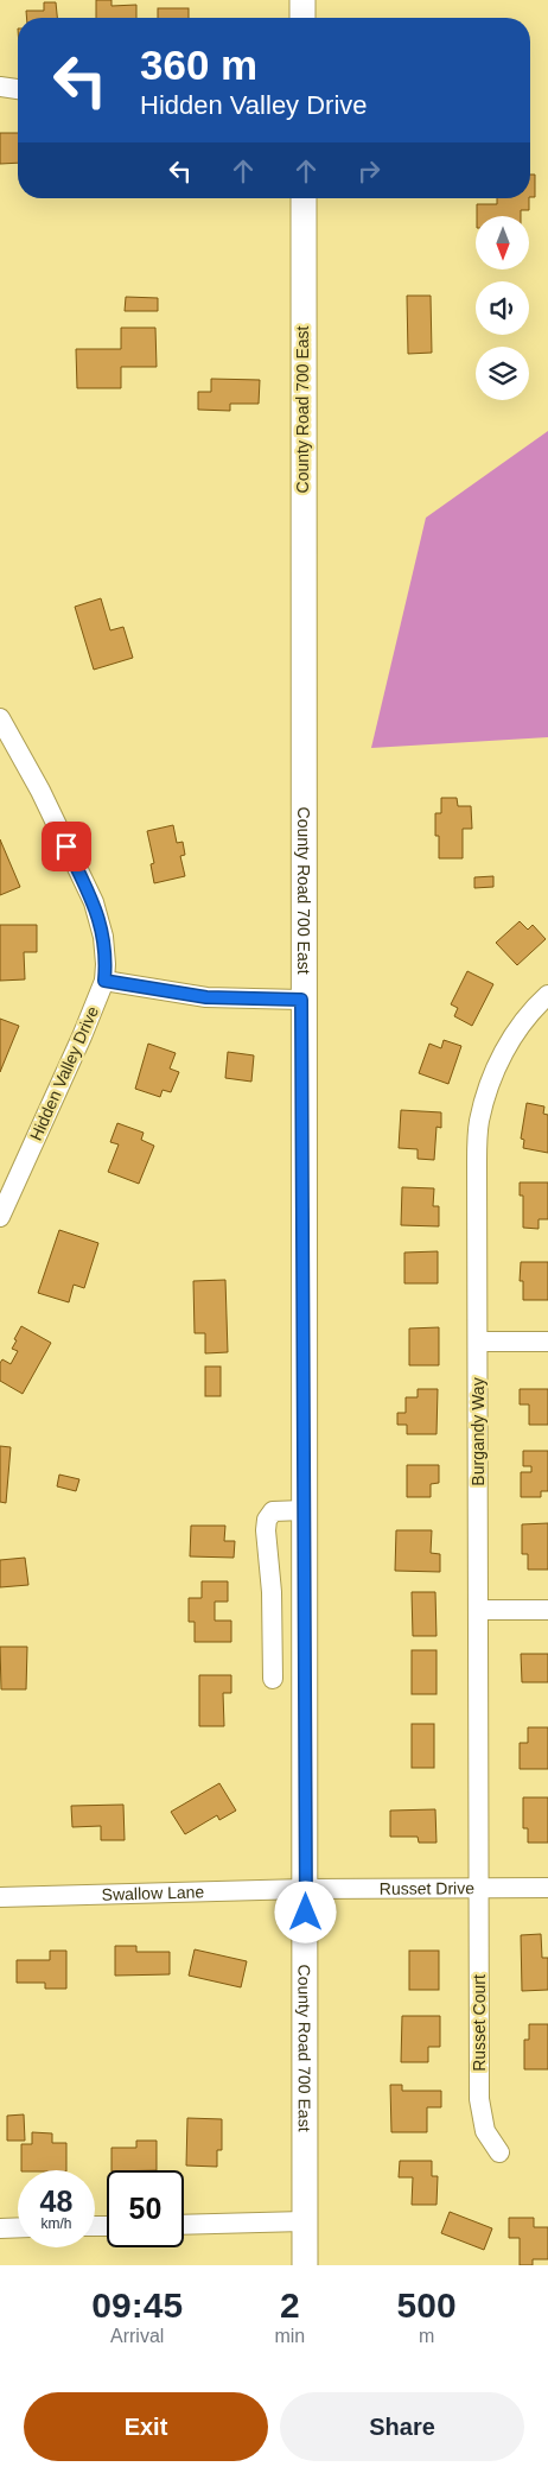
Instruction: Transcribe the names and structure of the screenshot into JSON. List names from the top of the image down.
{
  "streets": {
    "main road": ["County Road 700 East"],
    "street": [
      "Hidden Valley Drive",
      "Burgandy Way",
      "Russet Drive",
      "Swallow Lane",
      "Russet Court"
    ]
  },
  "crossings": [
    ["County Road 700 East", "Russet Drive"],
    ["County Road 700 East", "Swallow Lane"],
    ["Burgandy Way", "Russet Drive"],
    ["Burgandy Way", "Russet Court"],
    ["Russet Drive", "Swallow Lane"],
    ["Russet Drive", "Russet Court"]
  ],
  "north": "bottom",
  "page": {
    "turn": ["360 m", "Hidden Valley Drive"],
    "speed": "48 km/h",
    "limit": "50",
    "eta": [
      "09:45",
      "Arrival",
      "2",
      "min",
      "500",
      "m"
    ],
    "buttons": ["Exit", "Share"]
  }
}
